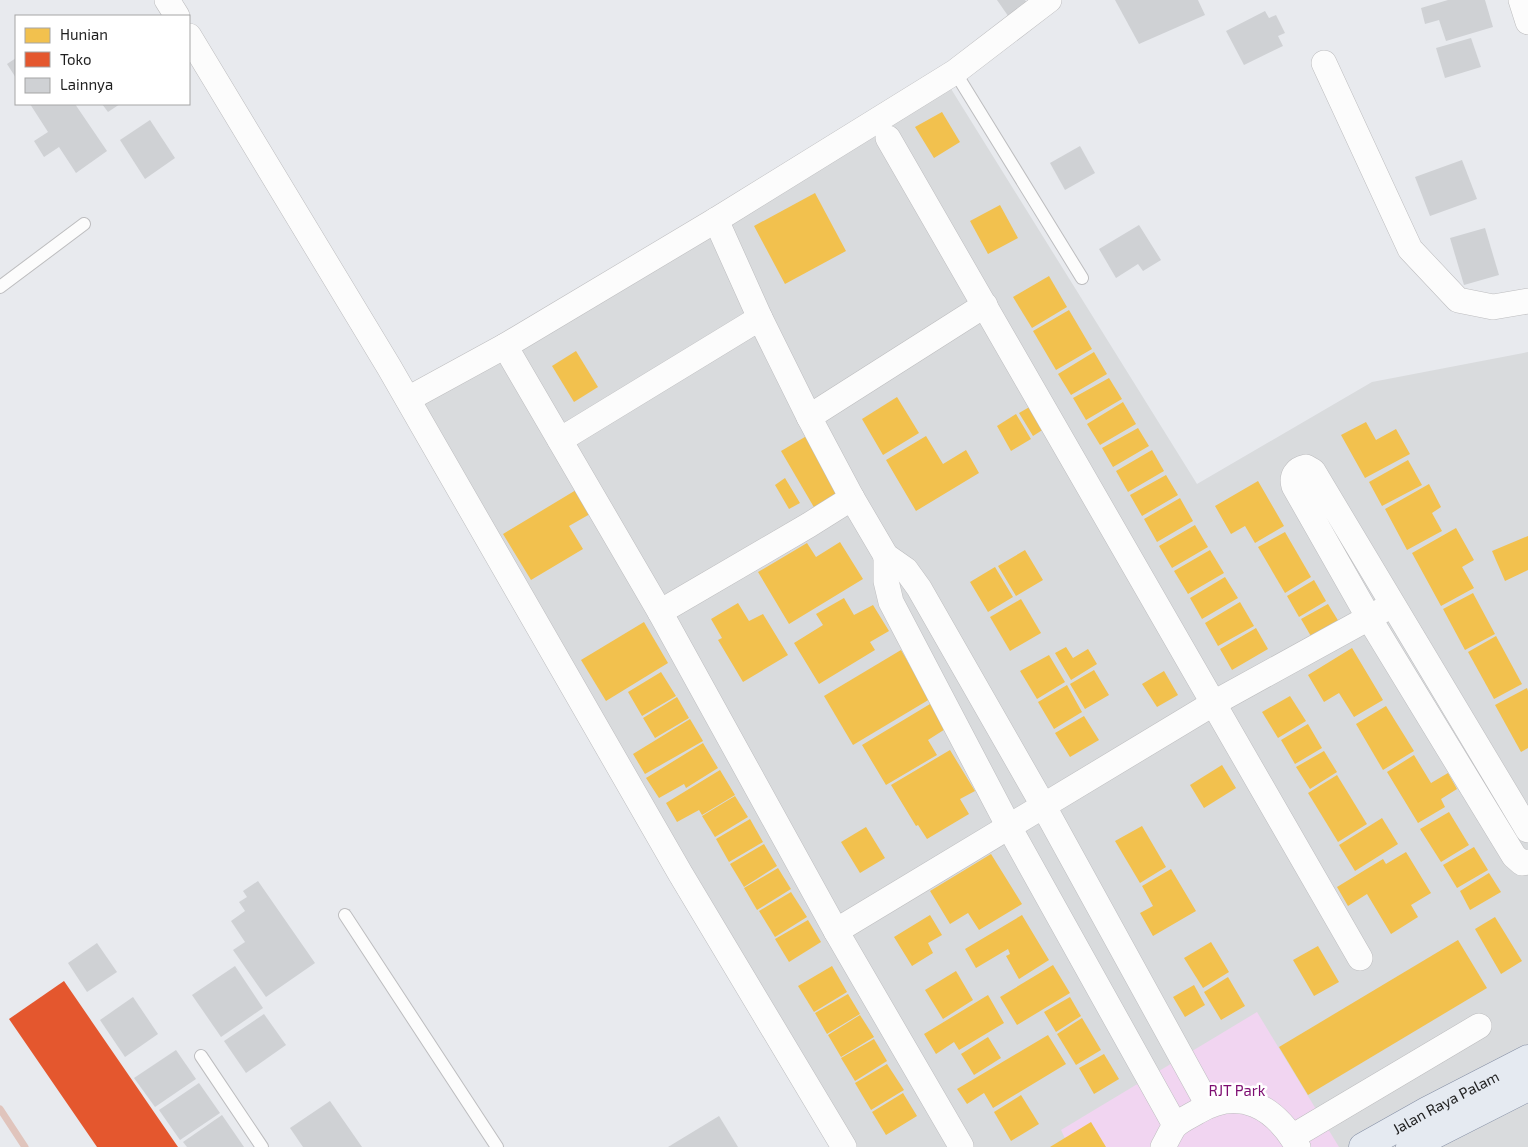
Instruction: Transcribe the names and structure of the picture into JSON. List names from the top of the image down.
{
  "streets": {
    "main road": ["Jalan Raya Palam"]
  },
  "parks": ["RJT Park"],
  "legend": ["Hunian", "Toko", "Lainnya"]
}
